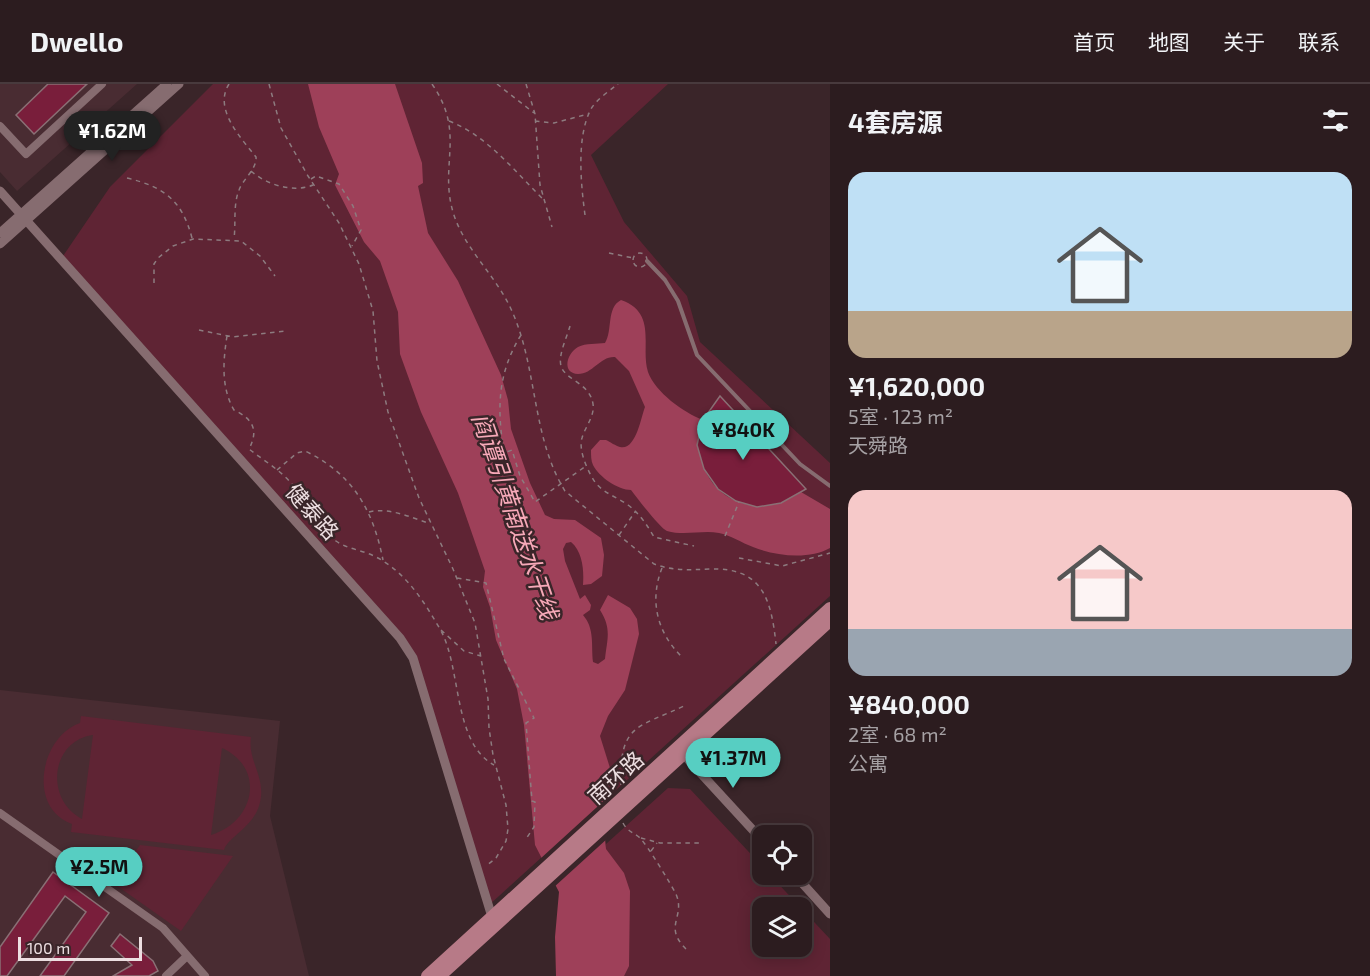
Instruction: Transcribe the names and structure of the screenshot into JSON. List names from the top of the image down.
{
  "streets": {
    "main road": ["南环路"],
    "street": ["健泰路"]
  },
  "crossings": [
    ["健泰路", "南环路"]
  ],
  "water": ["阎谭引黄南送水干线"],
  "scale_bar": "100 m",
  "page": {
    "header": "Dwello",
    "nav": [
      "首页",
      "地图",
      "关于",
      "联系"
    ],
    "heading": "4套房源",
    "price": [
      "¥1.62M",
      "¥840K",
      "¥1.37M",
      "¥2.5M"
    ],
    "list": [
      {
        "name": "¥1,620,000",
        "note": "5室 · 123 m² · 天舜路"
      },
      {
        "name": "¥840,000",
        "note": "2室 · 68 m² · 公寓"
      }
    ],
    "scale": "100 m"
  }
}
